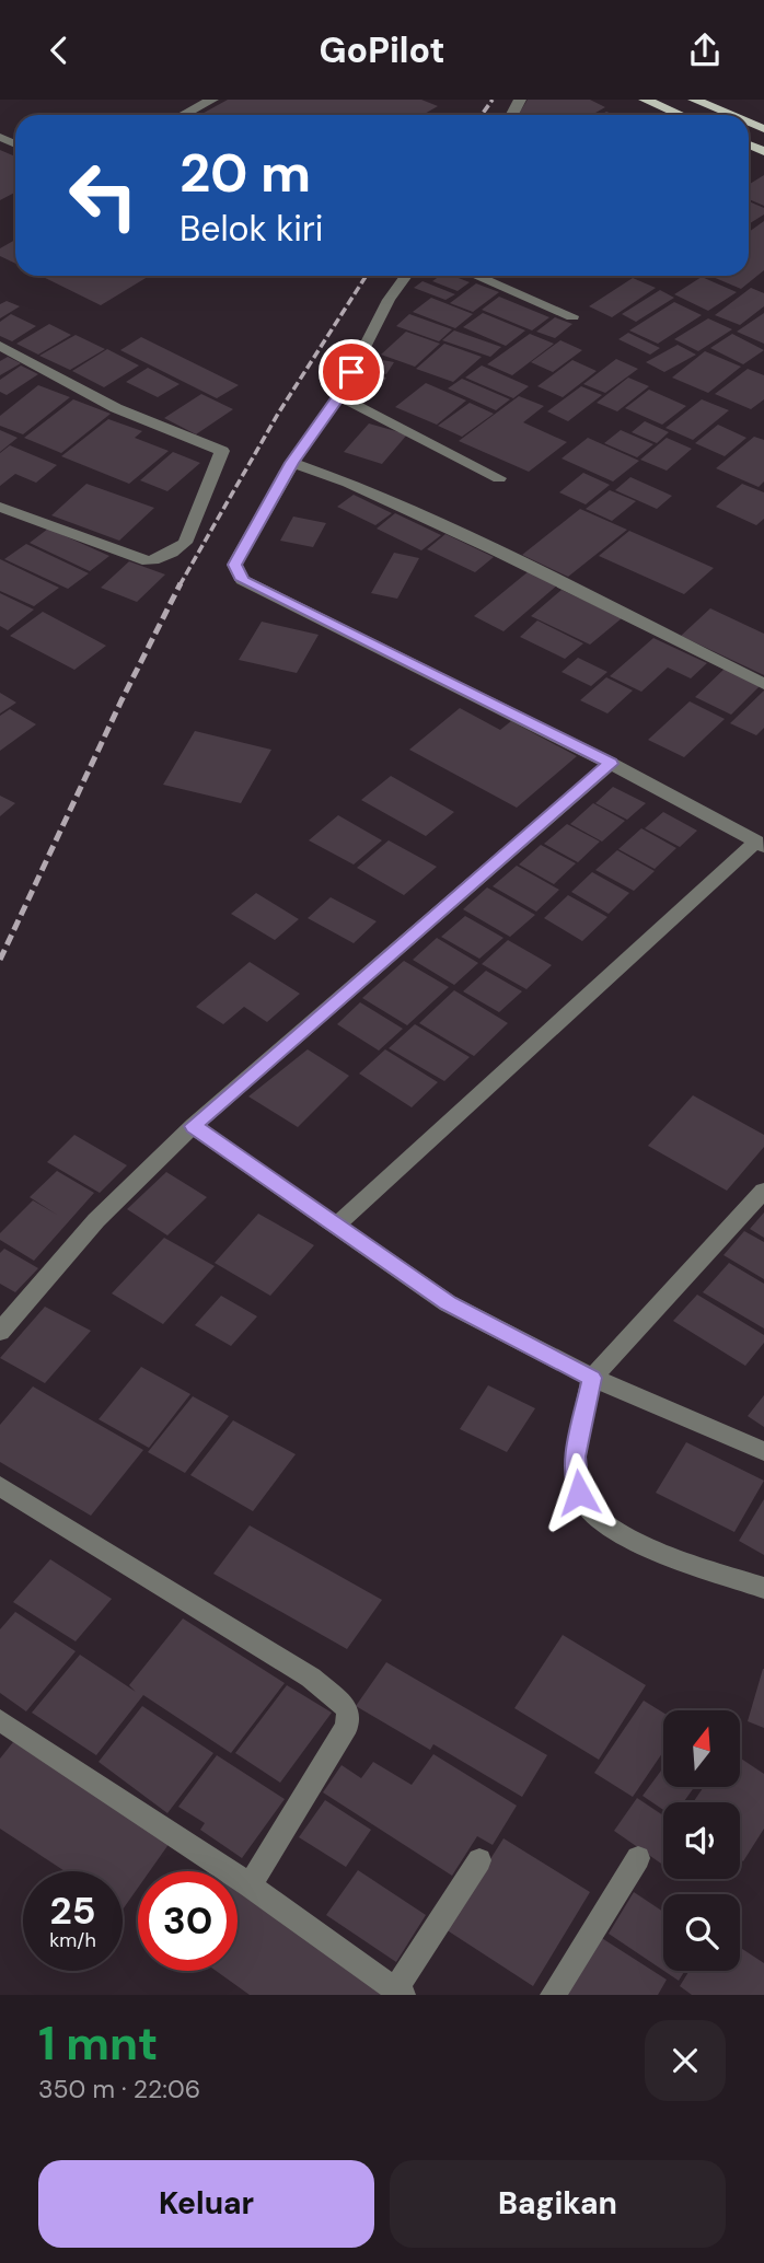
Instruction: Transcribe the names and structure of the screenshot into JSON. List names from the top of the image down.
{
  "north": "top",
  "page": {
    "header": "GoPilot",
    "turn": ["20 m", "Belok kiri"],
    "speed": "25 km/h",
    "limit": "30",
    "heading": ["1 mnt", "350 m · 22:06"],
    "buttons": ["Keluar", "Bagikan"]
  }
}
